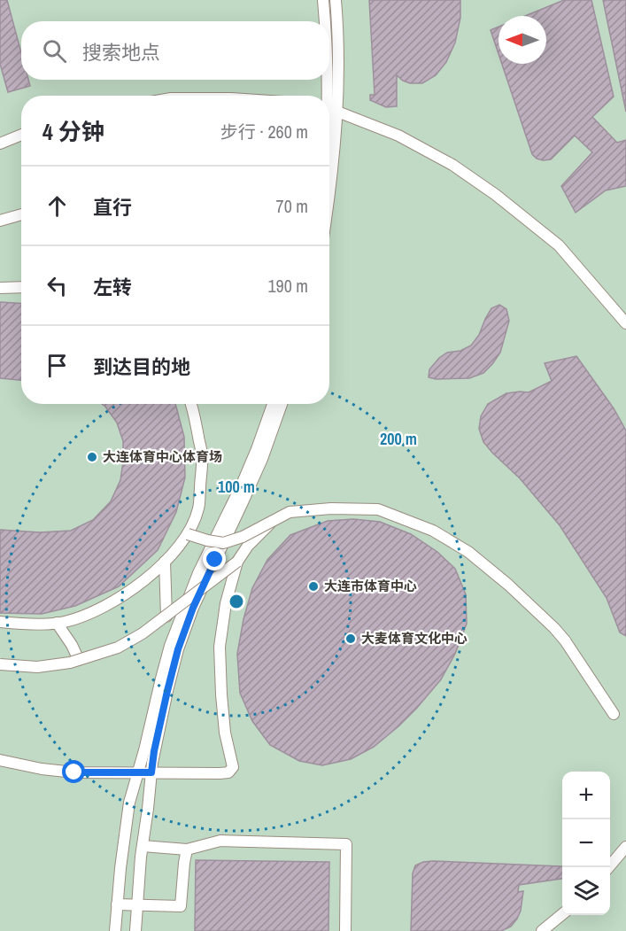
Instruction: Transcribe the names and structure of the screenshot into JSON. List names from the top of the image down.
{
  "places": ["大连体育中心体育场", "大连市体育中心", "大麦体育文化中心"],
  "north": "left",
  "page": {
    "search": "搜索地点",
    "heading": ["4 分钟", "步行 · 260 m"],
    "list": [
      ["直行", "70 m"],
      ["左转", "190 m"],
      "到达目的地"
    ],
    "map_buttons": ["+", "−"]
  },
  "rings": ["200 m", "100 m"]
}
